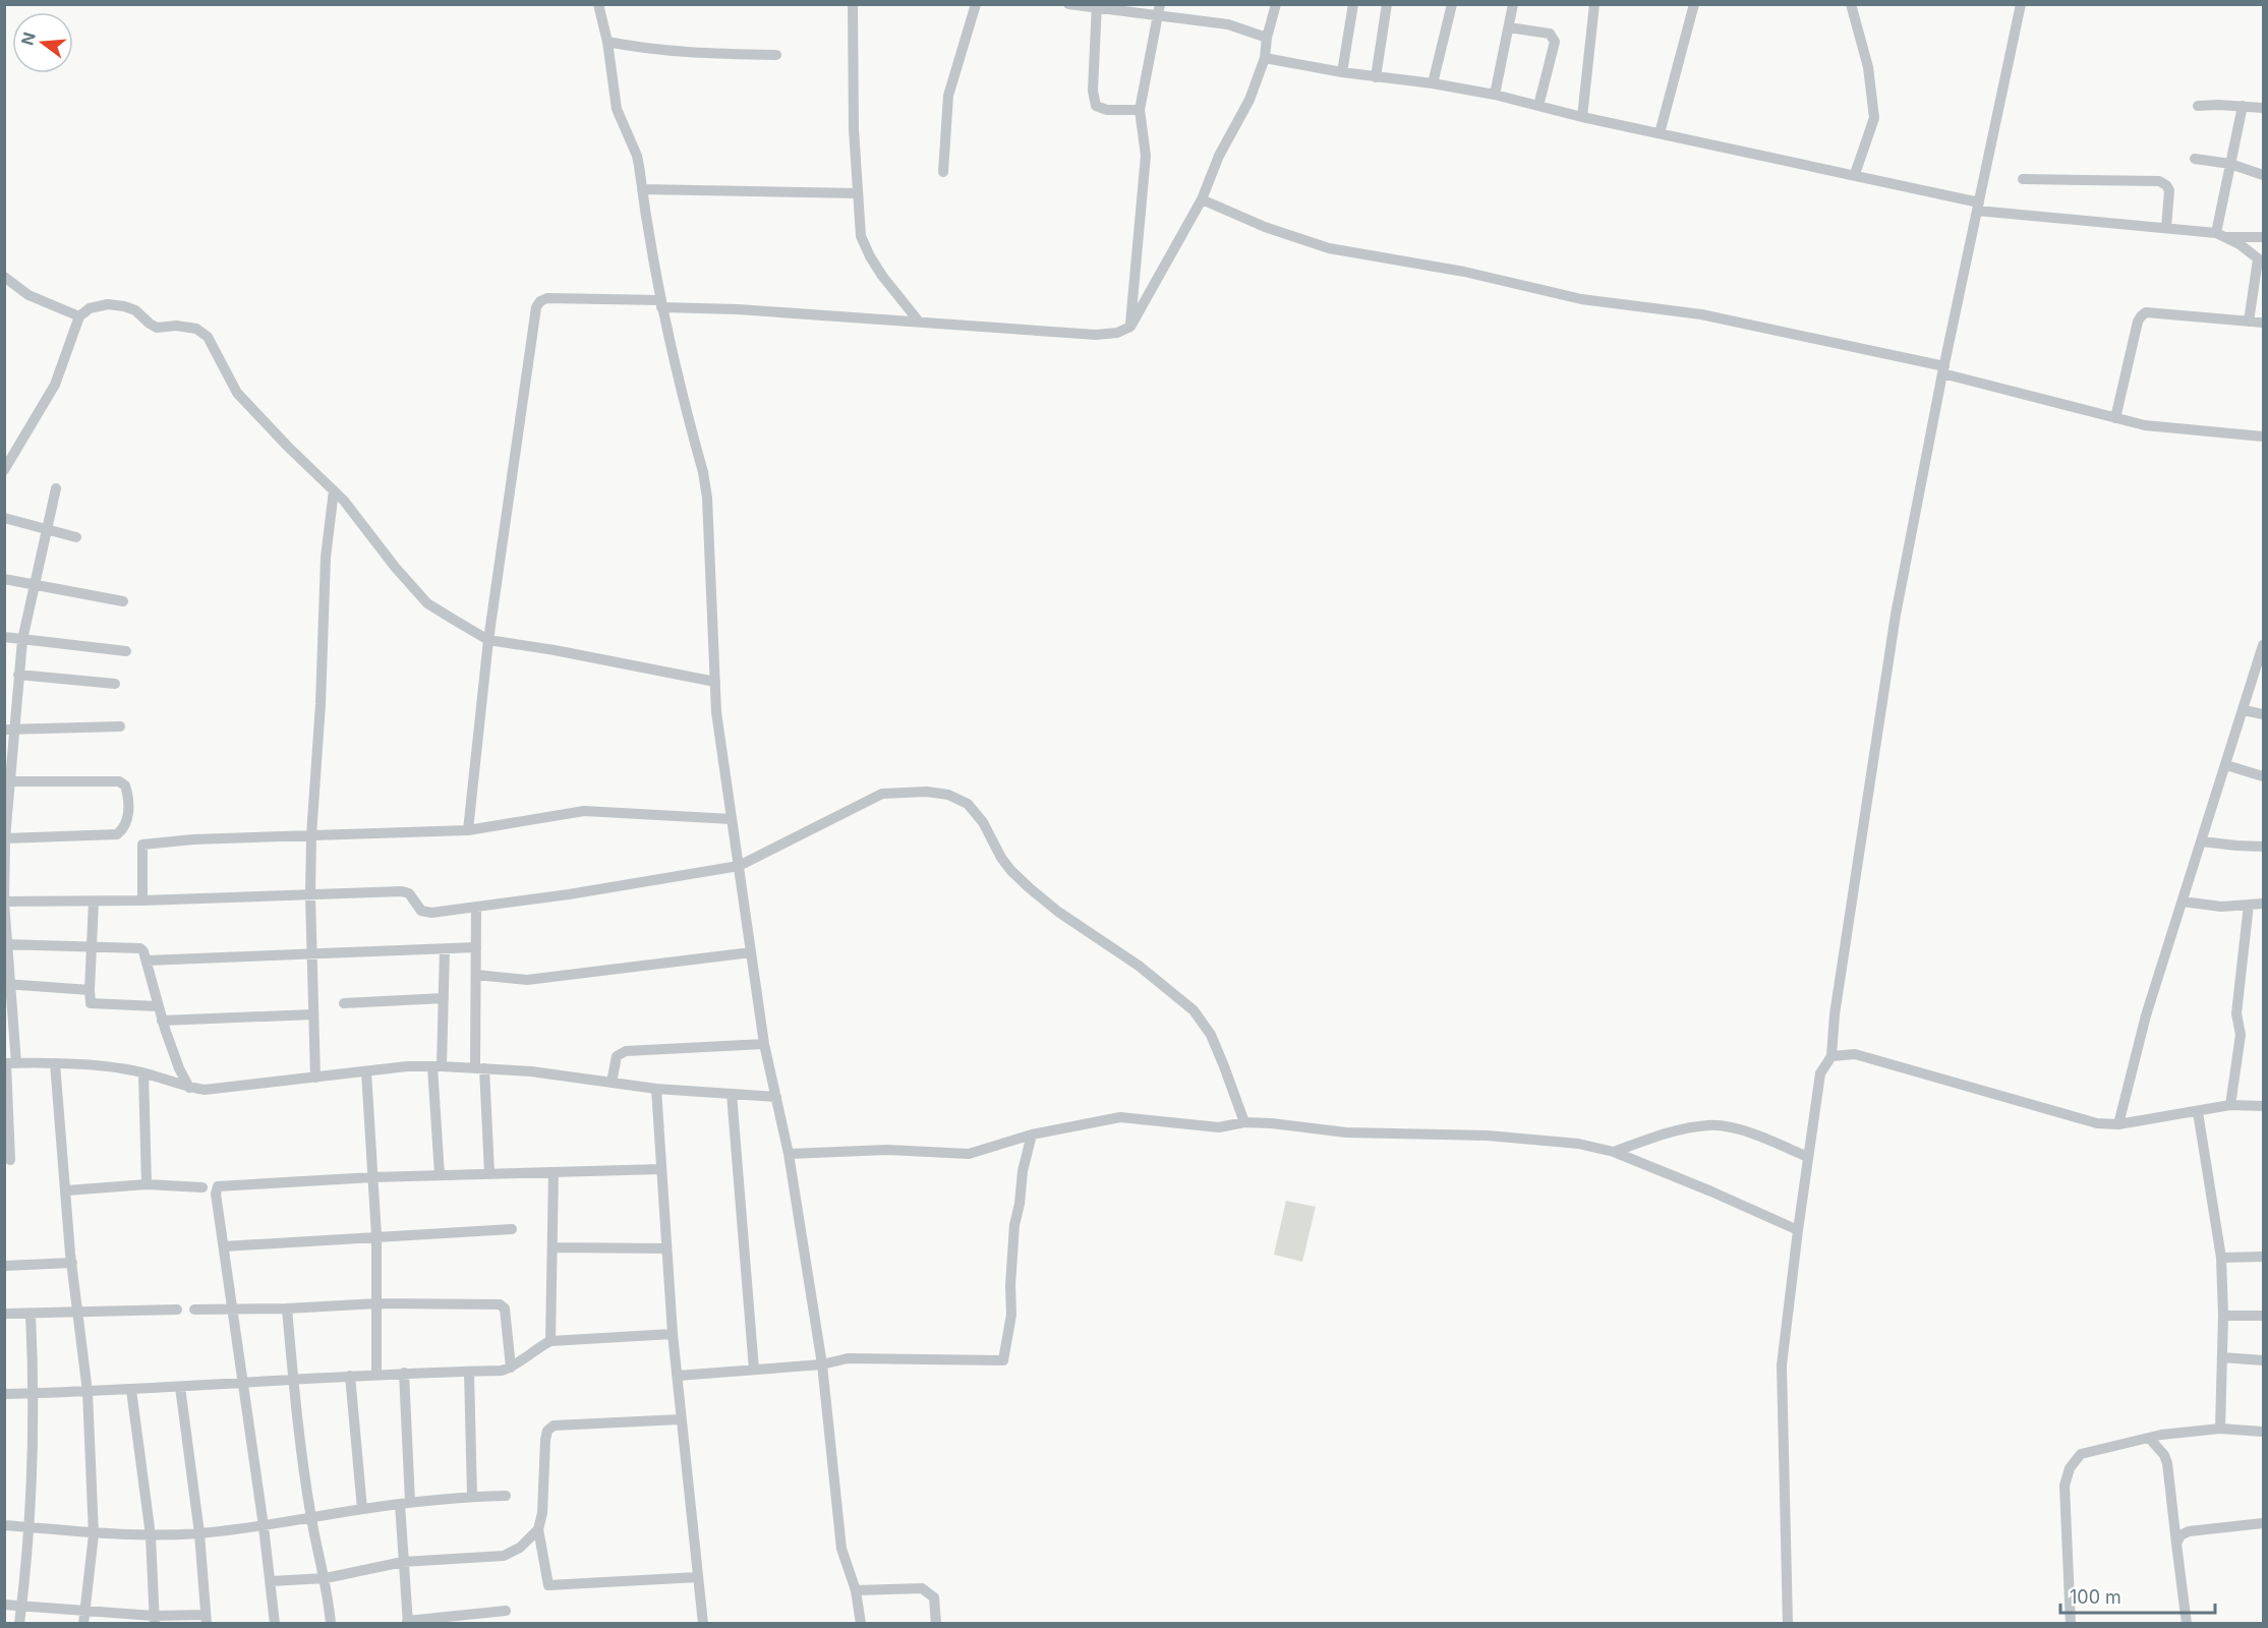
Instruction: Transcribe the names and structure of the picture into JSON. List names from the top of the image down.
{
  "scale_bar": "100 m",
  "north": "left"
}
